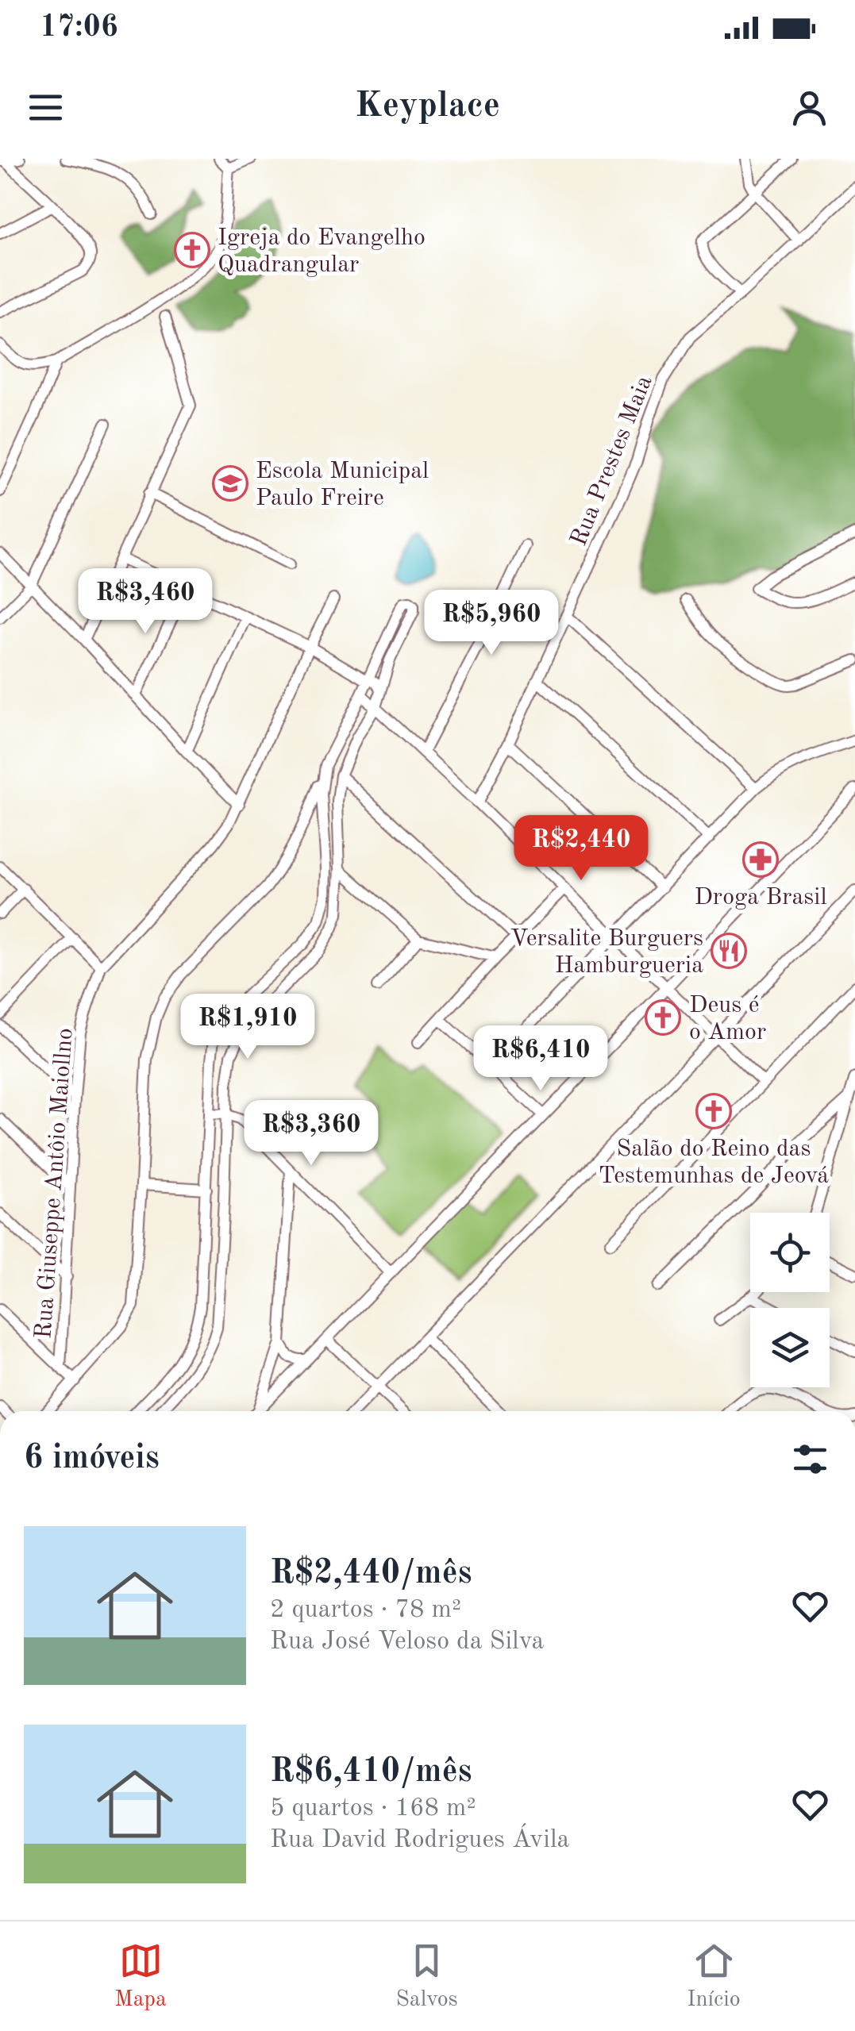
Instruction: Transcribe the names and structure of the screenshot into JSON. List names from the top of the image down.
{
  "streets": {
    "street": ["Rua Prestes Maia", "Rua Giuseppe Antôio Maiollno"]
  },
  "places": {
    "church": ["Igreja do Evangelho Quadrangular", "Deus é o Amor", "Salão do Reino das Testemunhas de Jeová"],
    "school or university": ["Escola Municipal Paulo Freire"],
    "pharmacy": ["Droga Brasil"],
    "restaurant": ["Versalite Burguers Hamburgueria"]
  },
  "page": {
    "status": "17:06",
    "header": "Keyplace",
    "price": [
      "R$3,460",
      "R$5,960",
      "R$2,440",
      "R$1,910",
      "R$6,410",
      "R$3,360"
    ],
    "heading": "6 imóveis",
    "list": [
      {
        "name": "R$2,440/mês",
        "note": "2 quartos · 78 m² · Rua José Veloso da Silva"
      },
      {
        "name": "R$6,410/mês",
        "note": "5 quartos · 168 m² · Rua David Rodrigues Ávila"
      }
    ],
    "tabs": ["Mapa", "Salvos", "Início"]
  }
}
